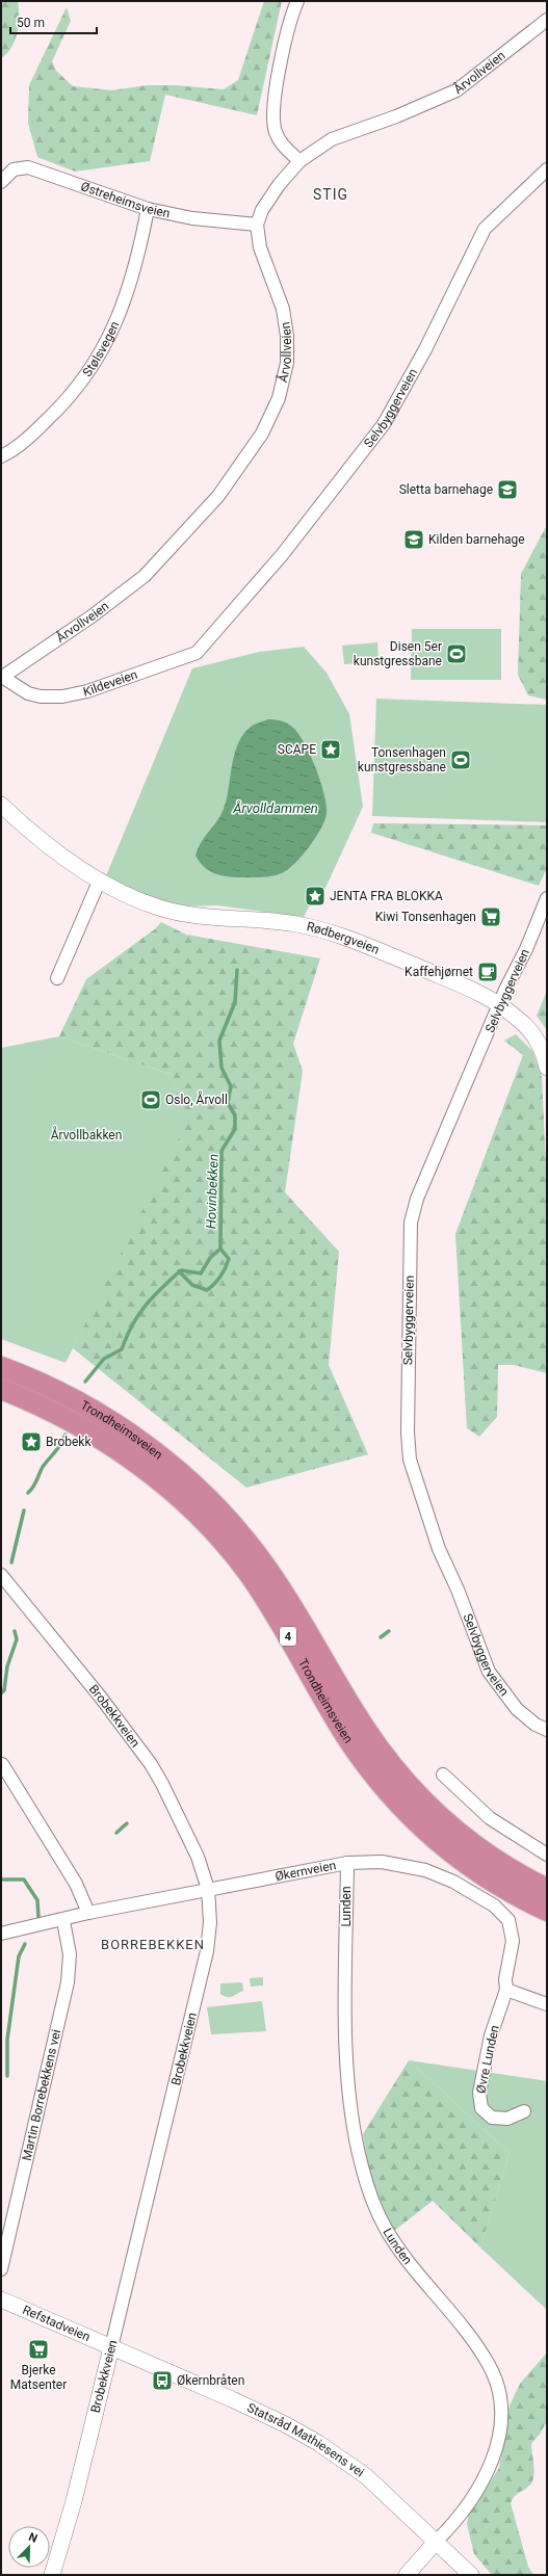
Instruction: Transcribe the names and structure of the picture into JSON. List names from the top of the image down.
{
  "streets": {
    "highway": ["Trondheimsveien", "4"],
    "street": [
      "Årvollveien",
      "Østreheimsveien",
      "Stølsvegen",
      "Selvbyggerveien",
      "Kildeveien",
      "Rødbergveien",
      "Brobekkveien",
      "Økernveien",
      "Lunden",
      "Øvre Lunden",
      "Martin Borrebekkens vei",
      "Refstadveien",
      "Statsråd Mathiesens vei"
    ]
  },
  "crossings": [
    ["Årvollveien", "Østreheimsveien"],
    ["Årvollveien", "Kildeveien"],
    ["Østreheimsveien", "Stølsvegen"],
    ["Selvbyggerveien", "Kildeveien"],
    ["Selvbyggerveien", "Rødbergveien"],
    ["Brobekkveien", "Økernveien"],
    ["Brobekkveien", "Refstadveien"],
    ["Brobekkveien", "Statsråd Mathiesens vei"],
    ["Økernveien", "Lunden"],
    ["Økernveien", "Øvre Lunden"],
    ["Økernveien", "Martin Borrebekkens vei"],
    ["Lunden", "Statsråd Mathiesens vei"],
    ["Refstadveien", "Statsråd Mathiesens vei"]
  ],
  "districts": ["STIG", "BORREBEKKEN"],
  "water": ["Årvolldammen", "Hovinbekken"],
  "parks": ["Årvollbakken"],
  "places": {
    "school or university": ["Sletta barnehage", "Kilden barnehage"],
    "sports": ["Disen 5er kunstgressbane", "Tonsenhagen kunstgressbane", "Oslo, Årvoll"],
    "place": ["SCAPE", "JENTA FRA BLOKKA", "Brobekk"],
    "supermarket": ["Kiwi Tonsenhagen", "Bjerke Matsenter"],
    "cafe": ["Kaffehjørnet"],
    "bus stop": ["Økernbråten"]
  },
  "scale_bar": "50 m",
  "north": "top right"
}
